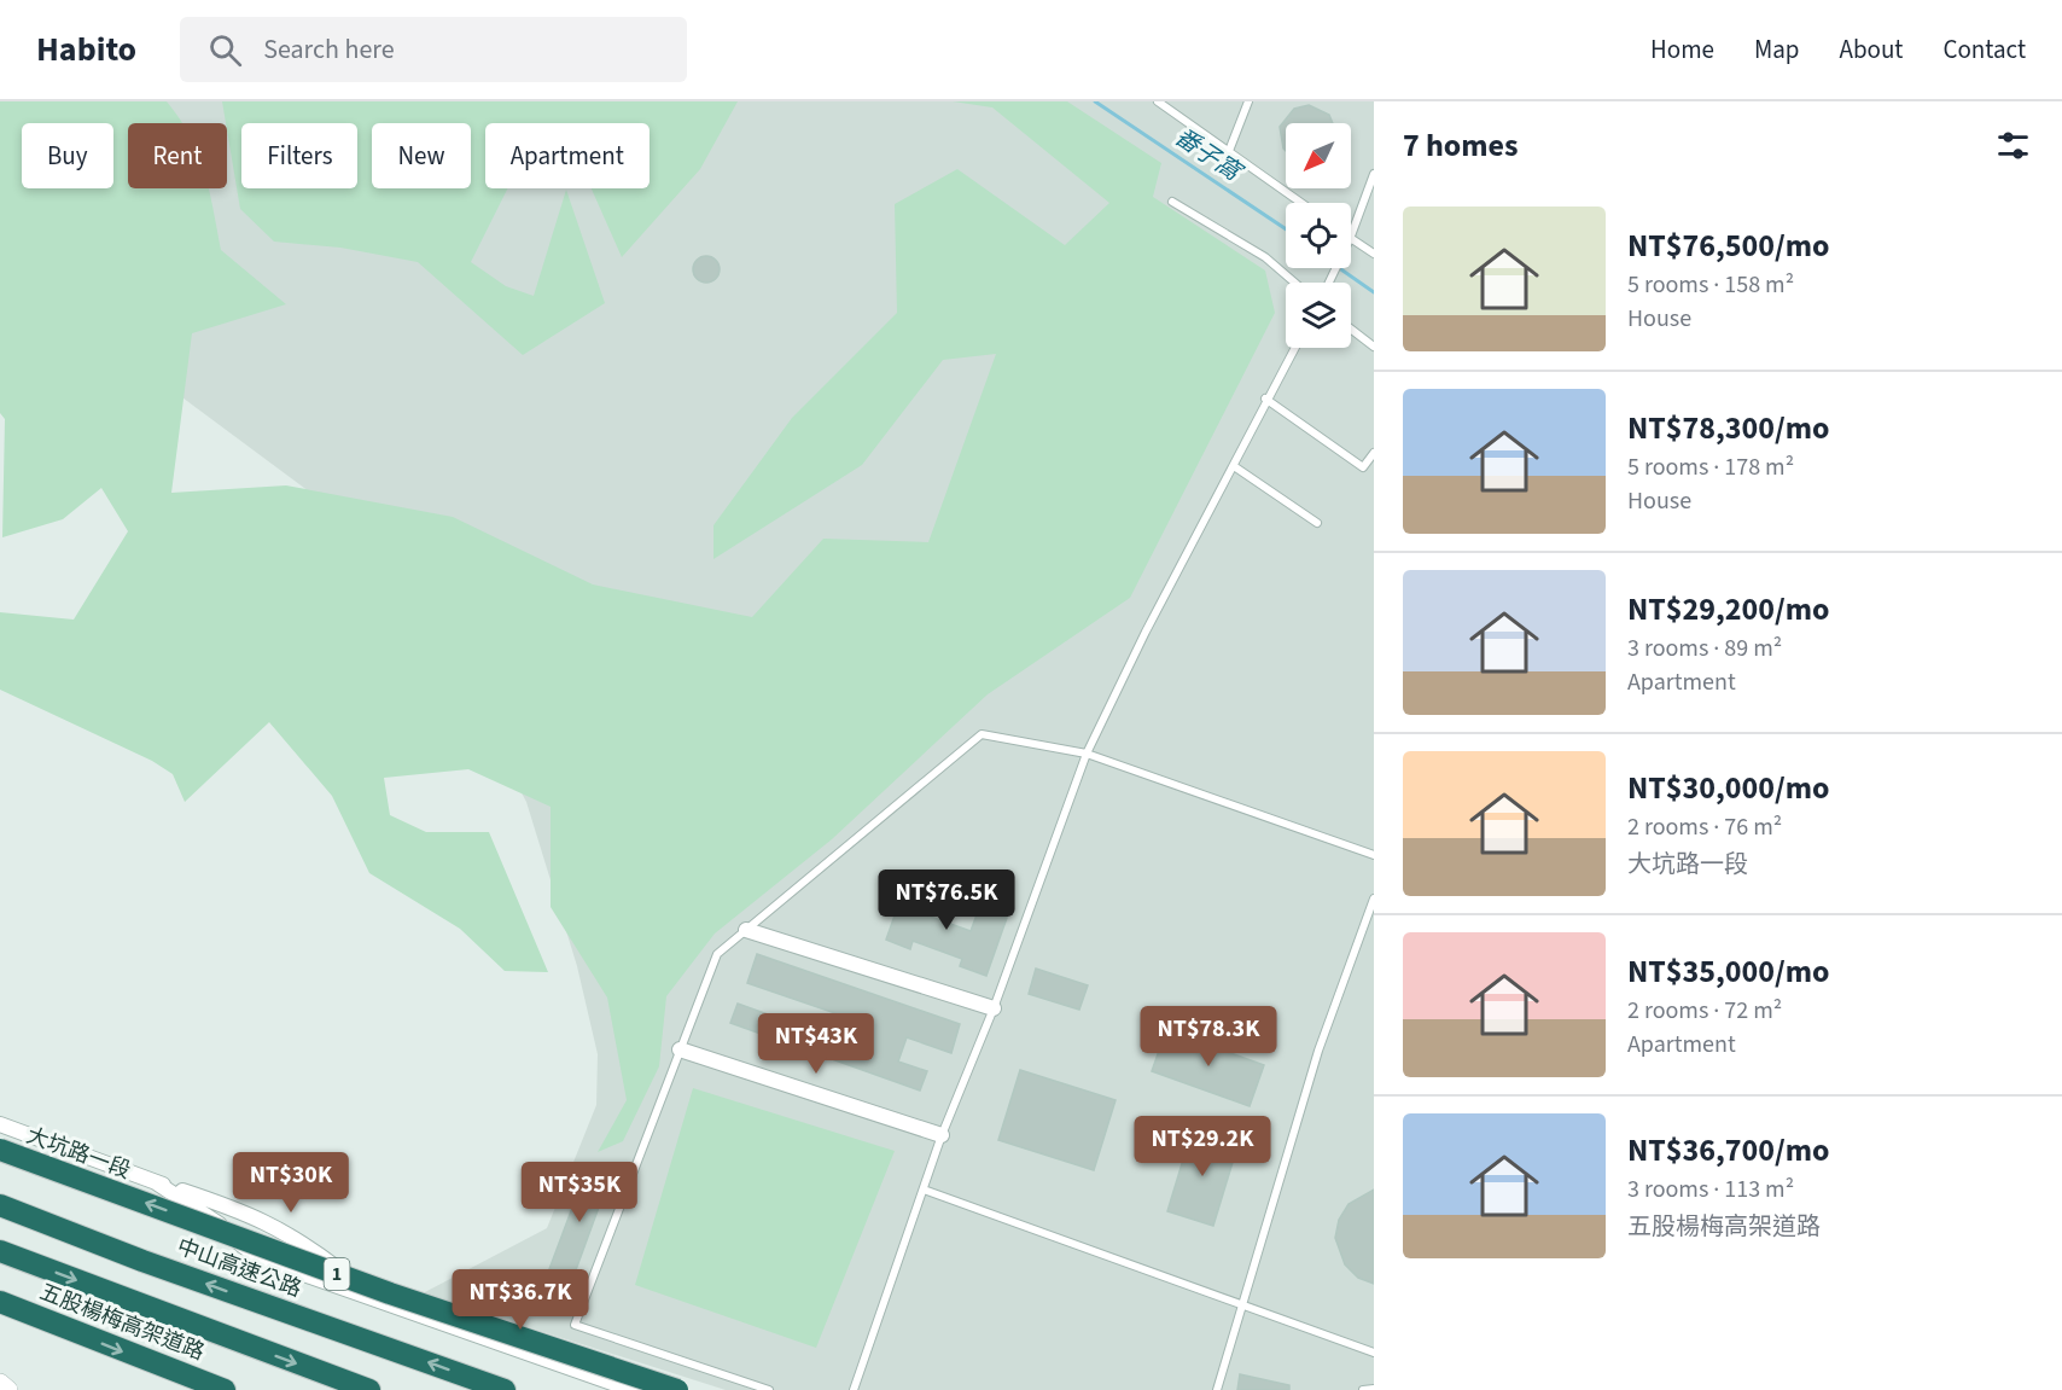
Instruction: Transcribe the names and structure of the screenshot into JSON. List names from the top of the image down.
{
  "streets": {
    "highway": ["中山高速公路", "1", "五股楊梅高架道路"],
    "street": ["大坑路一段"]
  },
  "water": ["番子窩"],
  "north": "bottom left",
  "page": {
    "header": "Habito",
    "search": "Search here",
    "nav": [
      "Home",
      "Map",
      "About",
      "Contact"
    ],
    "heading": "7 homes",
    "chip": [
      "Buy",
      "Rent",
      "Filters",
      "New",
      "Apartment"
    ],
    "list": [
      {
        "name": "NT$76,500/mo",
        "note": "5 rooms · 158 m² · House"
      },
      {
        "name": "NT$78,300/mo",
        "note": "5 rooms · 178 m² · House"
      },
      {
        "name": "NT$29,200/mo",
        "note": "3 rooms · 89 m² · Apartment"
      },
      {
        "name": "NT$30,000/mo",
        "note": "2 rooms · 76 m² · 大坑路一段"
      },
      {
        "name": "NT$35,000/mo",
        "note": "2 rooms · 72 m² · Apartment"
      },
      {
        "name": "NT$36,700/mo",
        "note": "3 rooms · 113 m² · 五股楊梅高架道路"
      }
    ],
    "price": [
      "NT$76.5K",
      "NT$78.3K",
      "NT$43K",
      "NT$29.2K",
      "NT$30K",
      "NT$35K",
      "NT$36.7K"
    ]
  }
}
